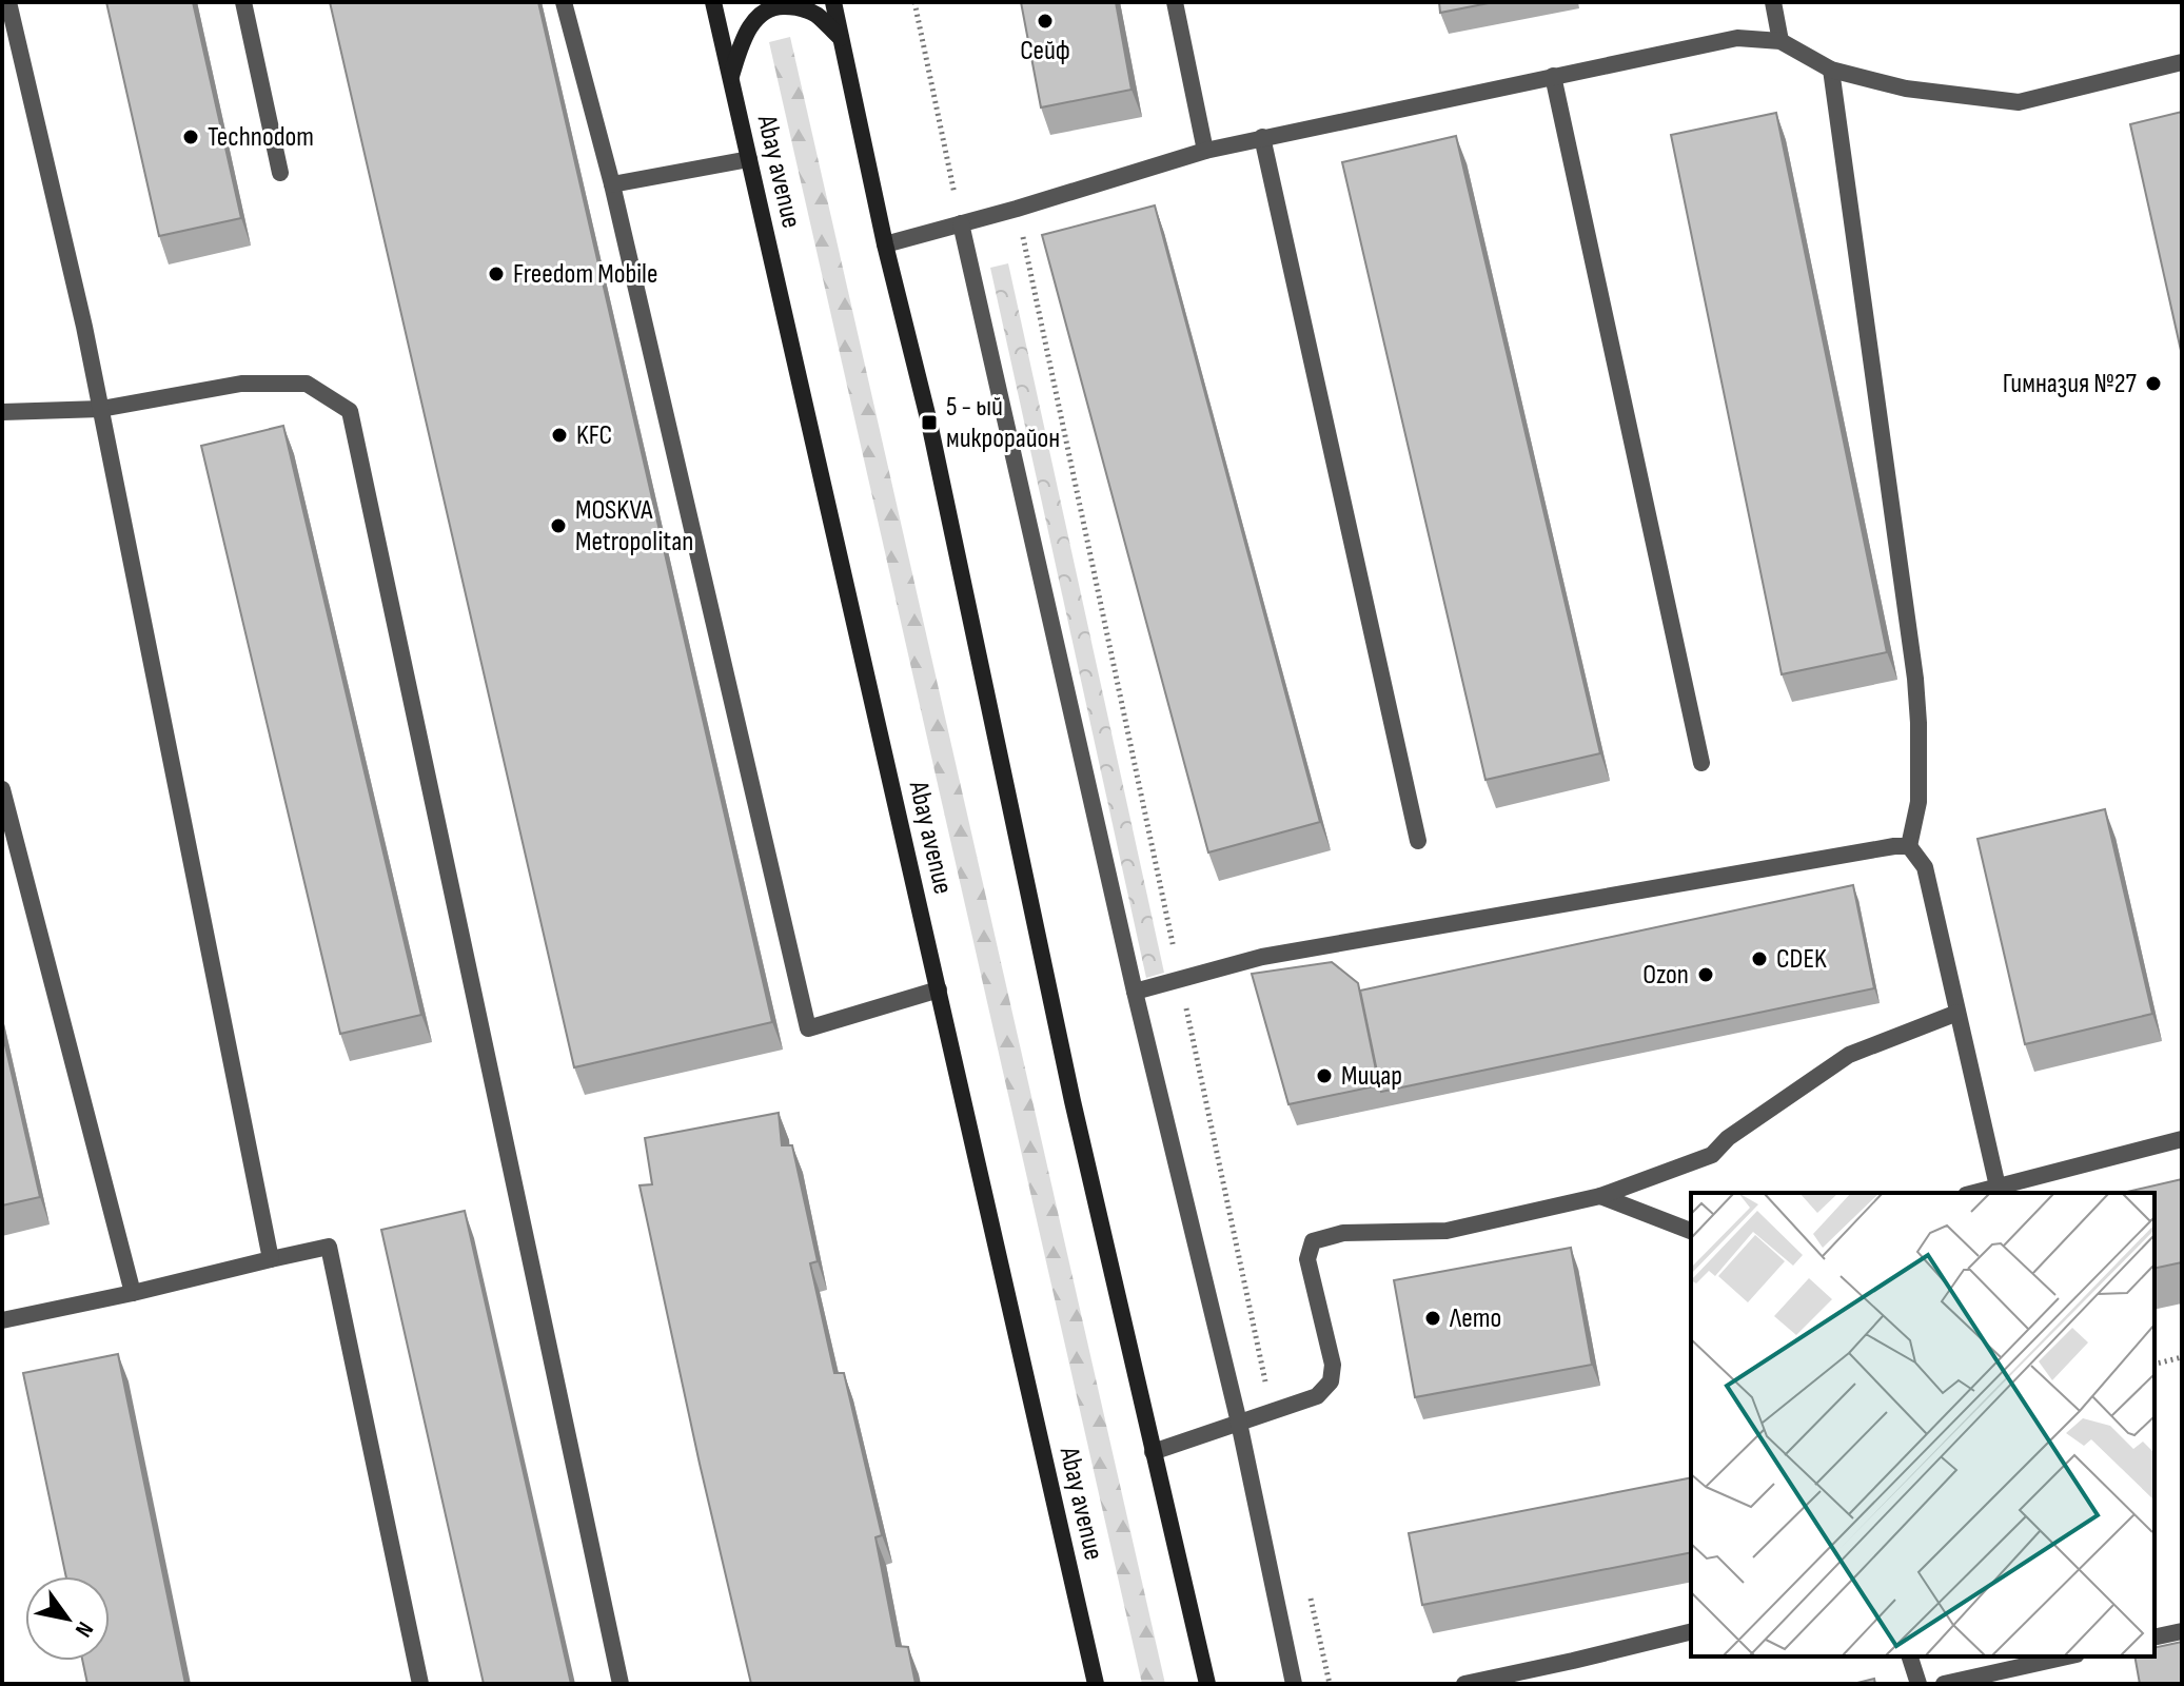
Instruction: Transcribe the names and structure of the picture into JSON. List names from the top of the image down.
{
  "streets": {
    "main road": ["Abay avenue"]
  },
  "places": {
    "other": [
      "Сейф",
      "Technodom",
      "Freedom Mobile",
      "Гимназия №27",
      "KFC",
      "MOSKVA Metropolitan",
      "CDEK",
      "Ozon",
      "Мицар",
      "Лето"
    ],
    "transit": ["5 - ый микрорайон"]
  },
  "north": "bottom right"
}
